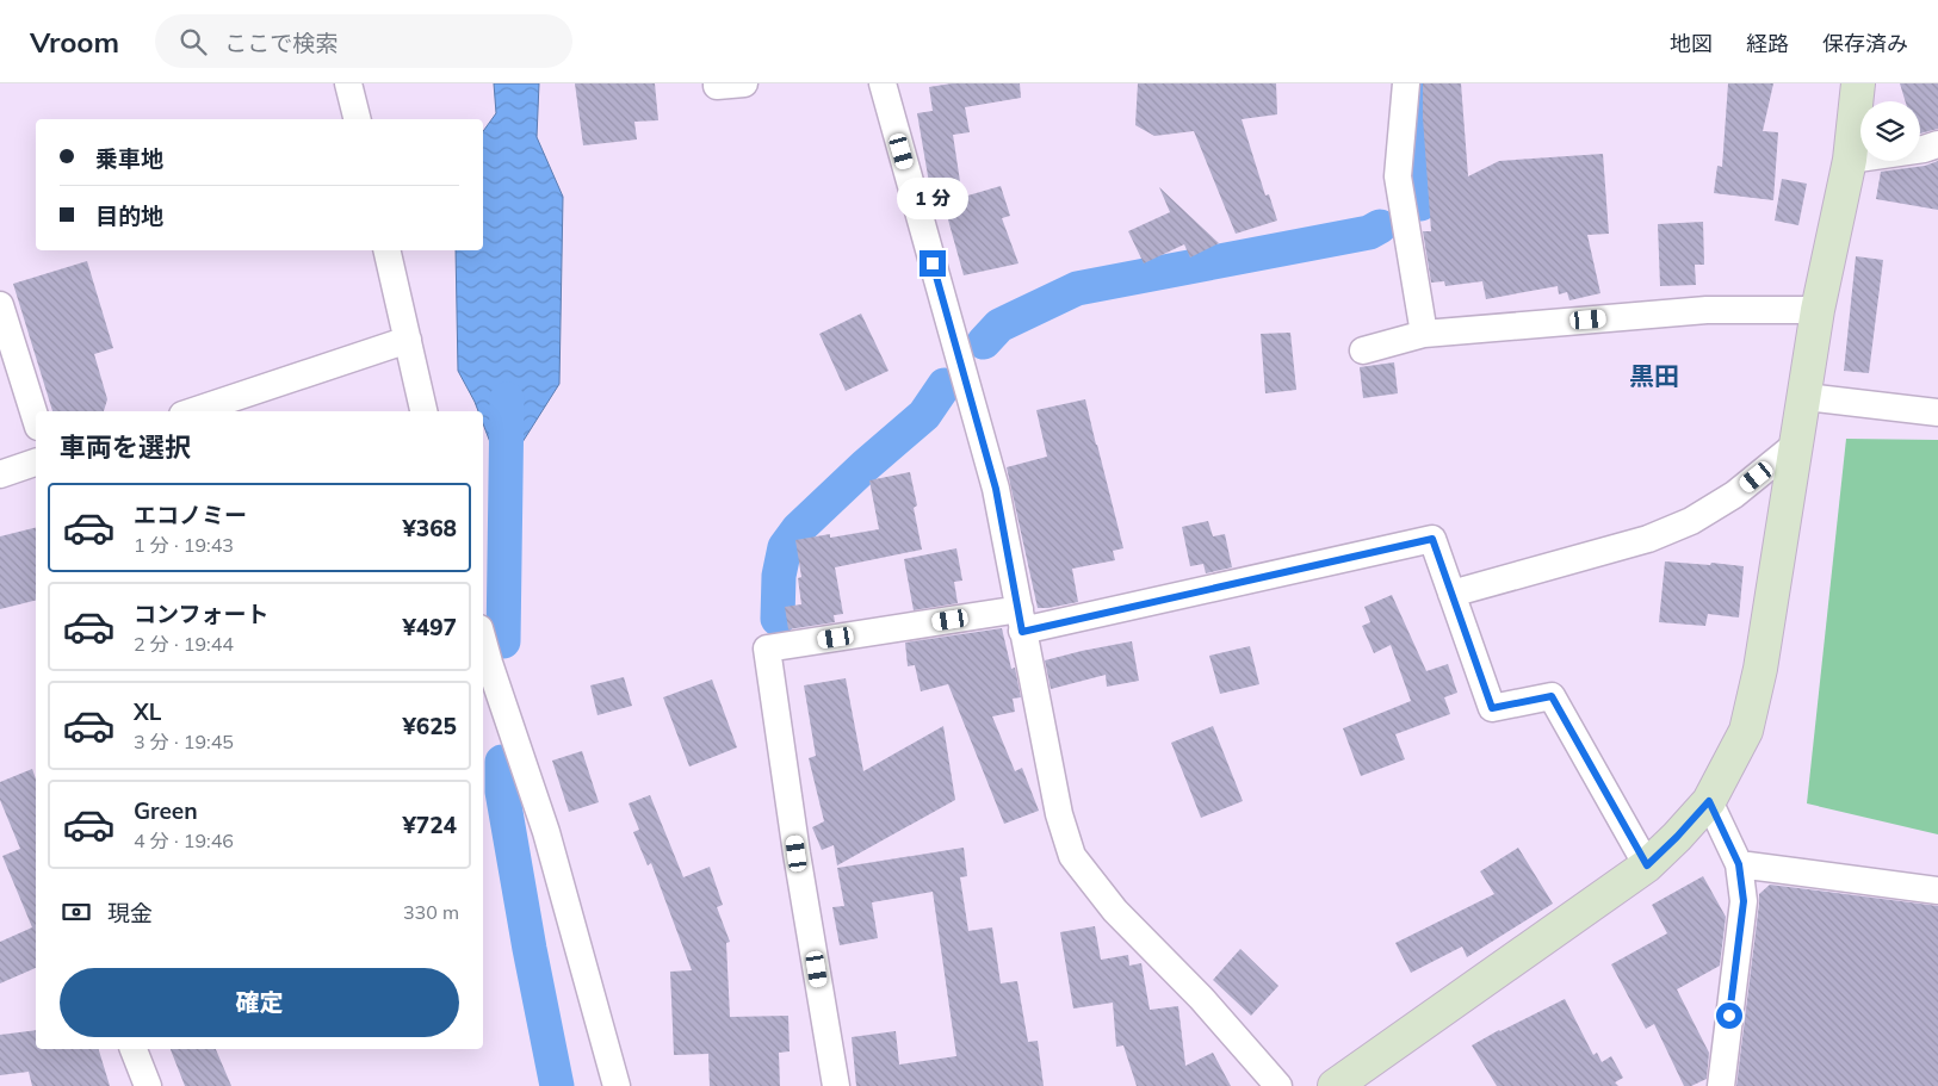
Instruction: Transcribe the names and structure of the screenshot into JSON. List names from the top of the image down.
{
  "districts": ["黒田"],
  "page": {
    "header": "Vroom",
    "search": "ここで検索",
    "nav": ["地図", "経路", "保存済み"],
    "banner": ["乗車地", "目的地"],
    "bubble": "1 分",
    "heading": "車両を選択",
    "list": [
      {
        "name": "エコノミー",
        "note": "1 分 · 19:43",
        "value": "¥368"
      },
      {
        "name": "コンフォート",
        "note": "2 分 · 19:44",
        "value": "¥497"
      },
      {
        "name": "XL",
        "note": "3 分 · 19:45",
        "value": "¥625"
      },
      {
        "name": "Green",
        "note": "4 分 · 19:46",
        "value": "¥724"
      }
    ],
    "pay": ["現金", "330 m"],
    "buttons": "確定"
  }
}
